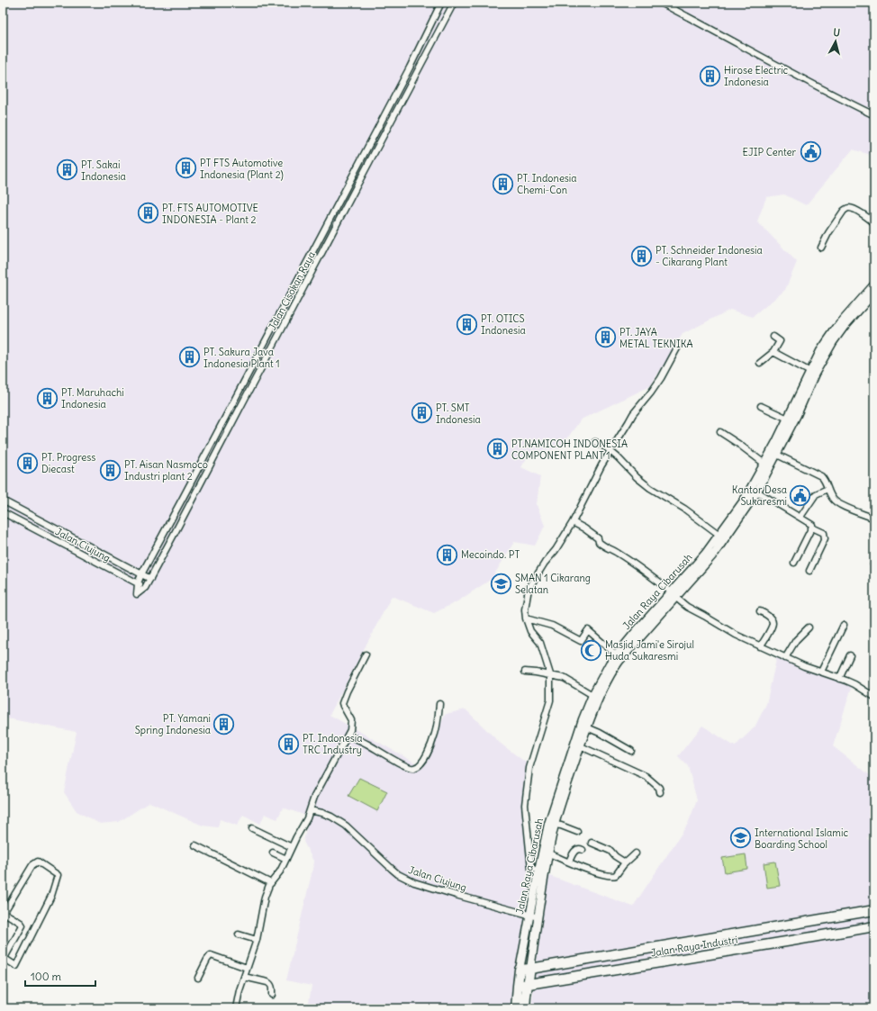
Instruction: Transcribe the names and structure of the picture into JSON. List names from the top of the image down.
{
  "streets": {
    "main road": ["Jalan Raya Cibarusah", "Jalan Raya Industri"],
    "street": ["Jalan Cisokan Raya", "Jalan Ciujung"]
  },
  "crossings": [
    ["Jalan Cisokan Raya", "Jalan Ciujung"],
    ["Jalan Ciujung", "Jalan Raya Cibarusah"],
    ["Jalan Raya Cibarusah", "Jalan Raya Industri"]
  ],
  "places": {
    "building": [
      "Hirose Electric Indonesia",
      "PT FTS Automotive Indonesia (Plant 2)",
      "PT. Sakai Indonesia",
      "PT. Indonesia Chemi-Con",
      "PT. FTS AUTOMOTIVE INDONESIA - Plant 2",
      "PT. Schneider Indonesia - Cikarang Plant",
      "PT. OTICS Indonesia",
      "PT. JAYA METAL TEKNIKA",
      "PT. Sakura Java Indonesia Plant 1",
      "PT. Maruhachi Indonesia",
      "PT. SMT Indonesia",
      "PT.NAMICOH INDONESIA COMPONENT PLANT 1",
      "PT. Progress Diecast",
      "PT. Aisan Nasmoco Industri plant 2",
      "Mecoindo. PT",
      "PT. Yamani Spring Indonesia",
      "PT. Indonesia TRC Industry"
    ],
    "public building": ["EJIP Center", "Kantor Desa Sukaresmi"],
    "school or university": ["SMAN 1 Cikarang Selatan", "International Islamic Boarding School"],
    "mosque": ["Masjid Jami'e Sirojul Huda Sukaresmi"]
  },
  "scale_bar": "100 m",
  "north": "top"
}
